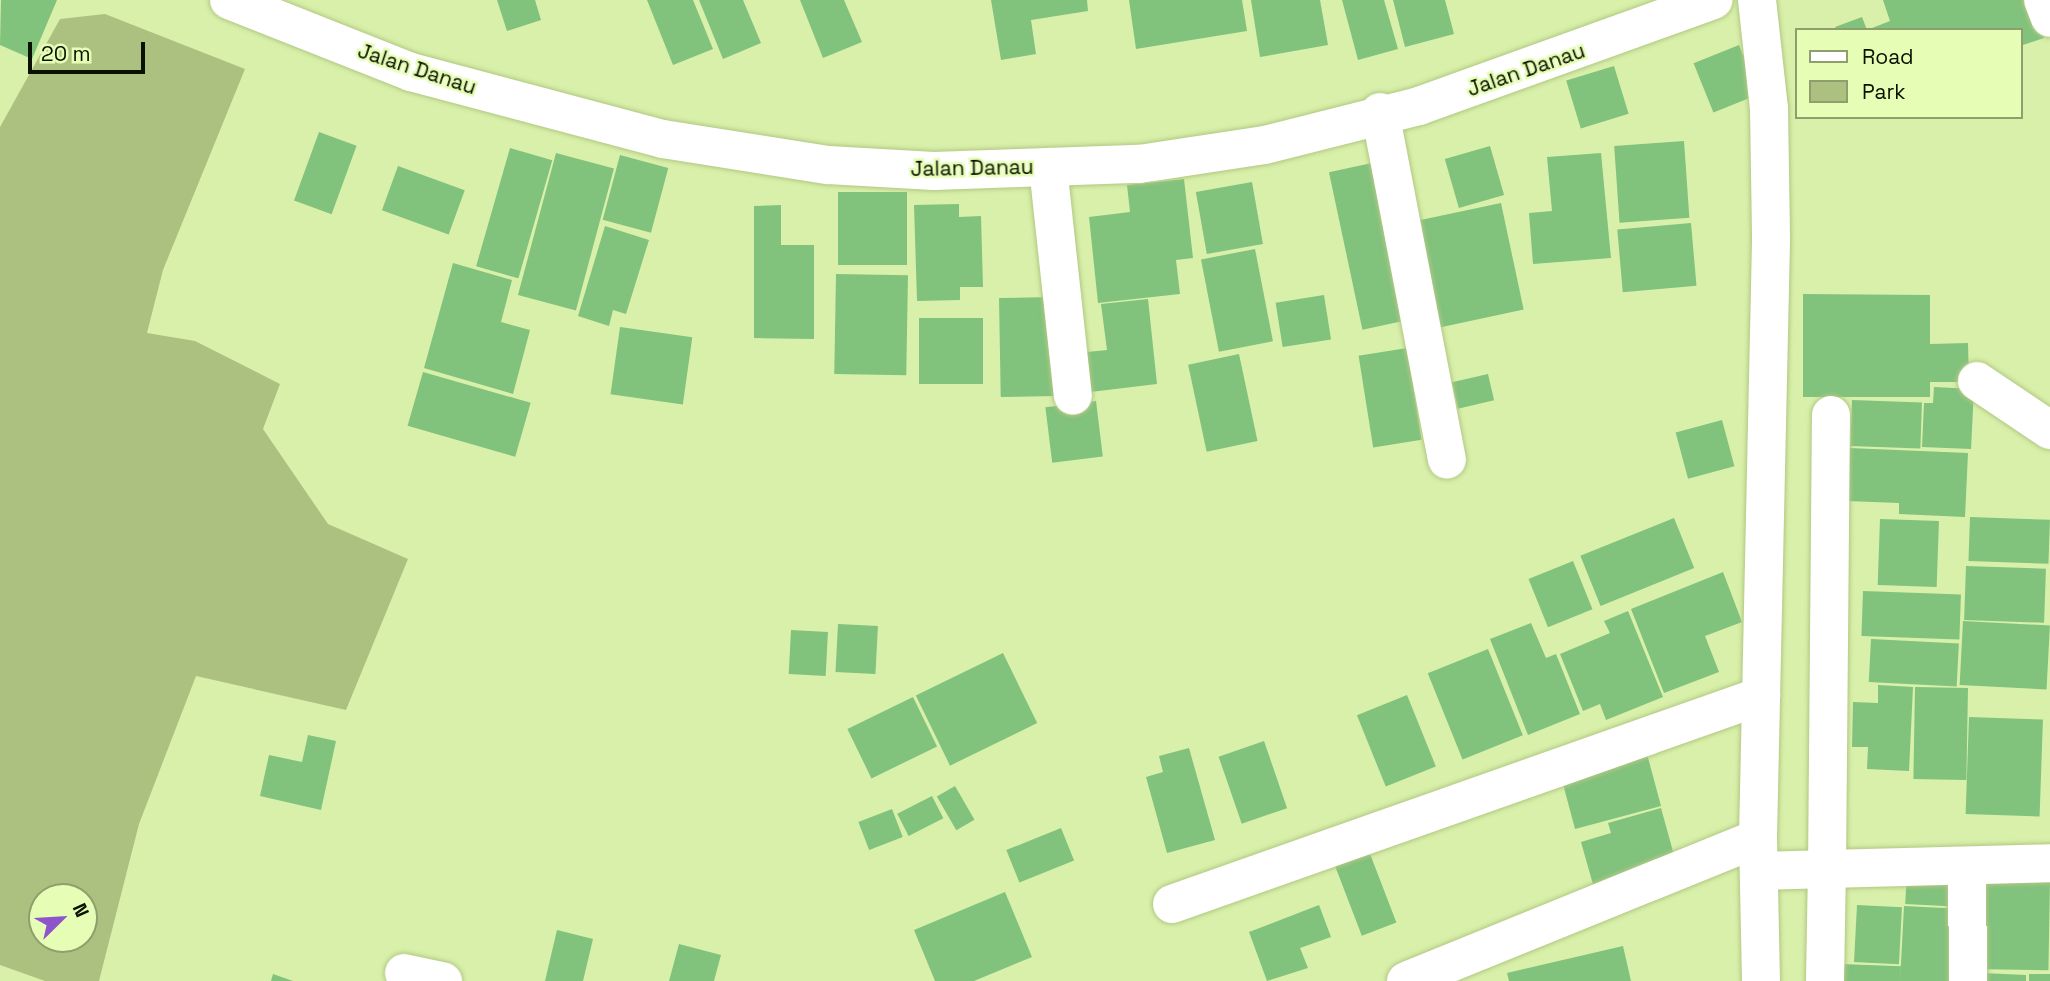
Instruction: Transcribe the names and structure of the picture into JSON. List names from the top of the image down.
{
  "streets": {
    "street": ["Jalan Danau"]
  },
  "legend": ["Road", "Park"],
  "scale_bar": "20 m",
  "north": "top right"
}
